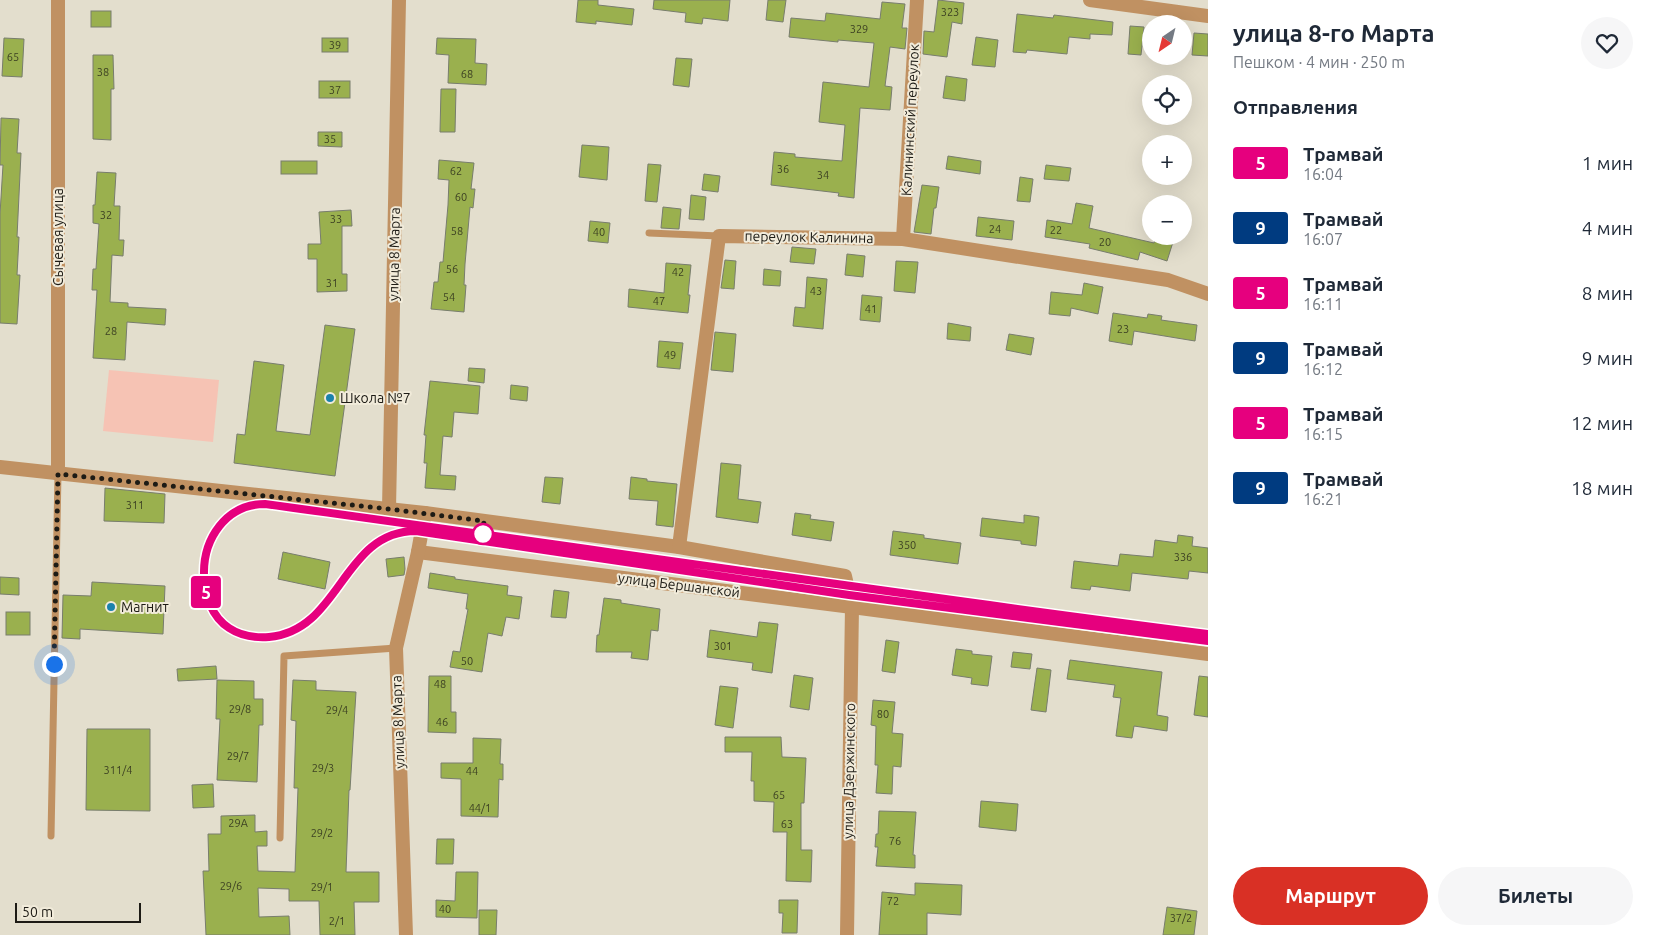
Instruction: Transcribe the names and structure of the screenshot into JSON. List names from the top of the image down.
{
  "streets": {
    "street": [
      "Калининский переулок",
      "Сычевая улица",
      "переулок Калинина",
      "улица 8 Марта",
      "улица Бершанской",
      "улица Дзержинского"
    ]
  },
  "crossings": [
    ["Калининский переулок", "переулок Калинина"],
    ["улица 8 Марта", "улица Бершанской"],
    ["улица Бершанской", "улица Дзержинского"]
  ],
  "places": ["Школа №7", "Магнит"],
  "lines": ["tram line 5"],
  "house_numbers": [
    "323",
    "329",
    "39",
    "65",
    "38",
    "68",
    "37",
    "35",
    "36",
    "62",
    "34",
    "60",
    "32",
    "33",
    "24",
    "22",
    "58",
    "40",
    "20",
    "56",
    "42",
    "31",
    "43",
    "54",
    "47",
    "41",
    "23",
    "28",
    "49",
    "311",
    "350",
    "336",
    "301",
    "50",
    "48",
    "29/8",
    "29/4",
    "80",
    "46",
    "29/7",
    "29/3",
    "311/4",
    "44",
    "65",
    "44/1",
    "29А",
    "63",
    "29/2",
    "76",
    "29/6",
    "29/1",
    "72",
    "40",
    "37/2",
    "2/1"
  ],
  "scale_bar": "50 m",
  "north": "bottom left",
  "page": {
    "on_map": "5",
    "heading": [
      ["улица 8-го Марта", "Пешком · 4 мин · 250 m"],
      "Отправления"
    ],
    "map_buttons": ["+", "−"],
    "list": [
      {
        "mark": "5",
        "name": "Трамвай",
        "note": "16:04",
        "value": "1 мин"
      },
      {
        "mark": "9",
        "name": "Трамвай",
        "note": "16:07",
        "value": "4 мин"
      },
      {
        "mark": "5",
        "name": "Трамвай",
        "note": "16:11",
        "value": "8 мин"
      },
      {
        "mark": "9",
        "name": "Трамвай",
        "note": "16:12",
        "value": "9 мин"
      },
      {
        "mark": "5",
        "name": "Трамвай",
        "note": "16:15",
        "value": "12 мин"
      },
      {
        "mark": "9",
        "name": "Трамвай",
        "note": "16:21",
        "value": "18 мин"
      }
    ],
    "buttons": ["Маршрут", "Билеты"],
    "scale": "50 m"
  }
}
